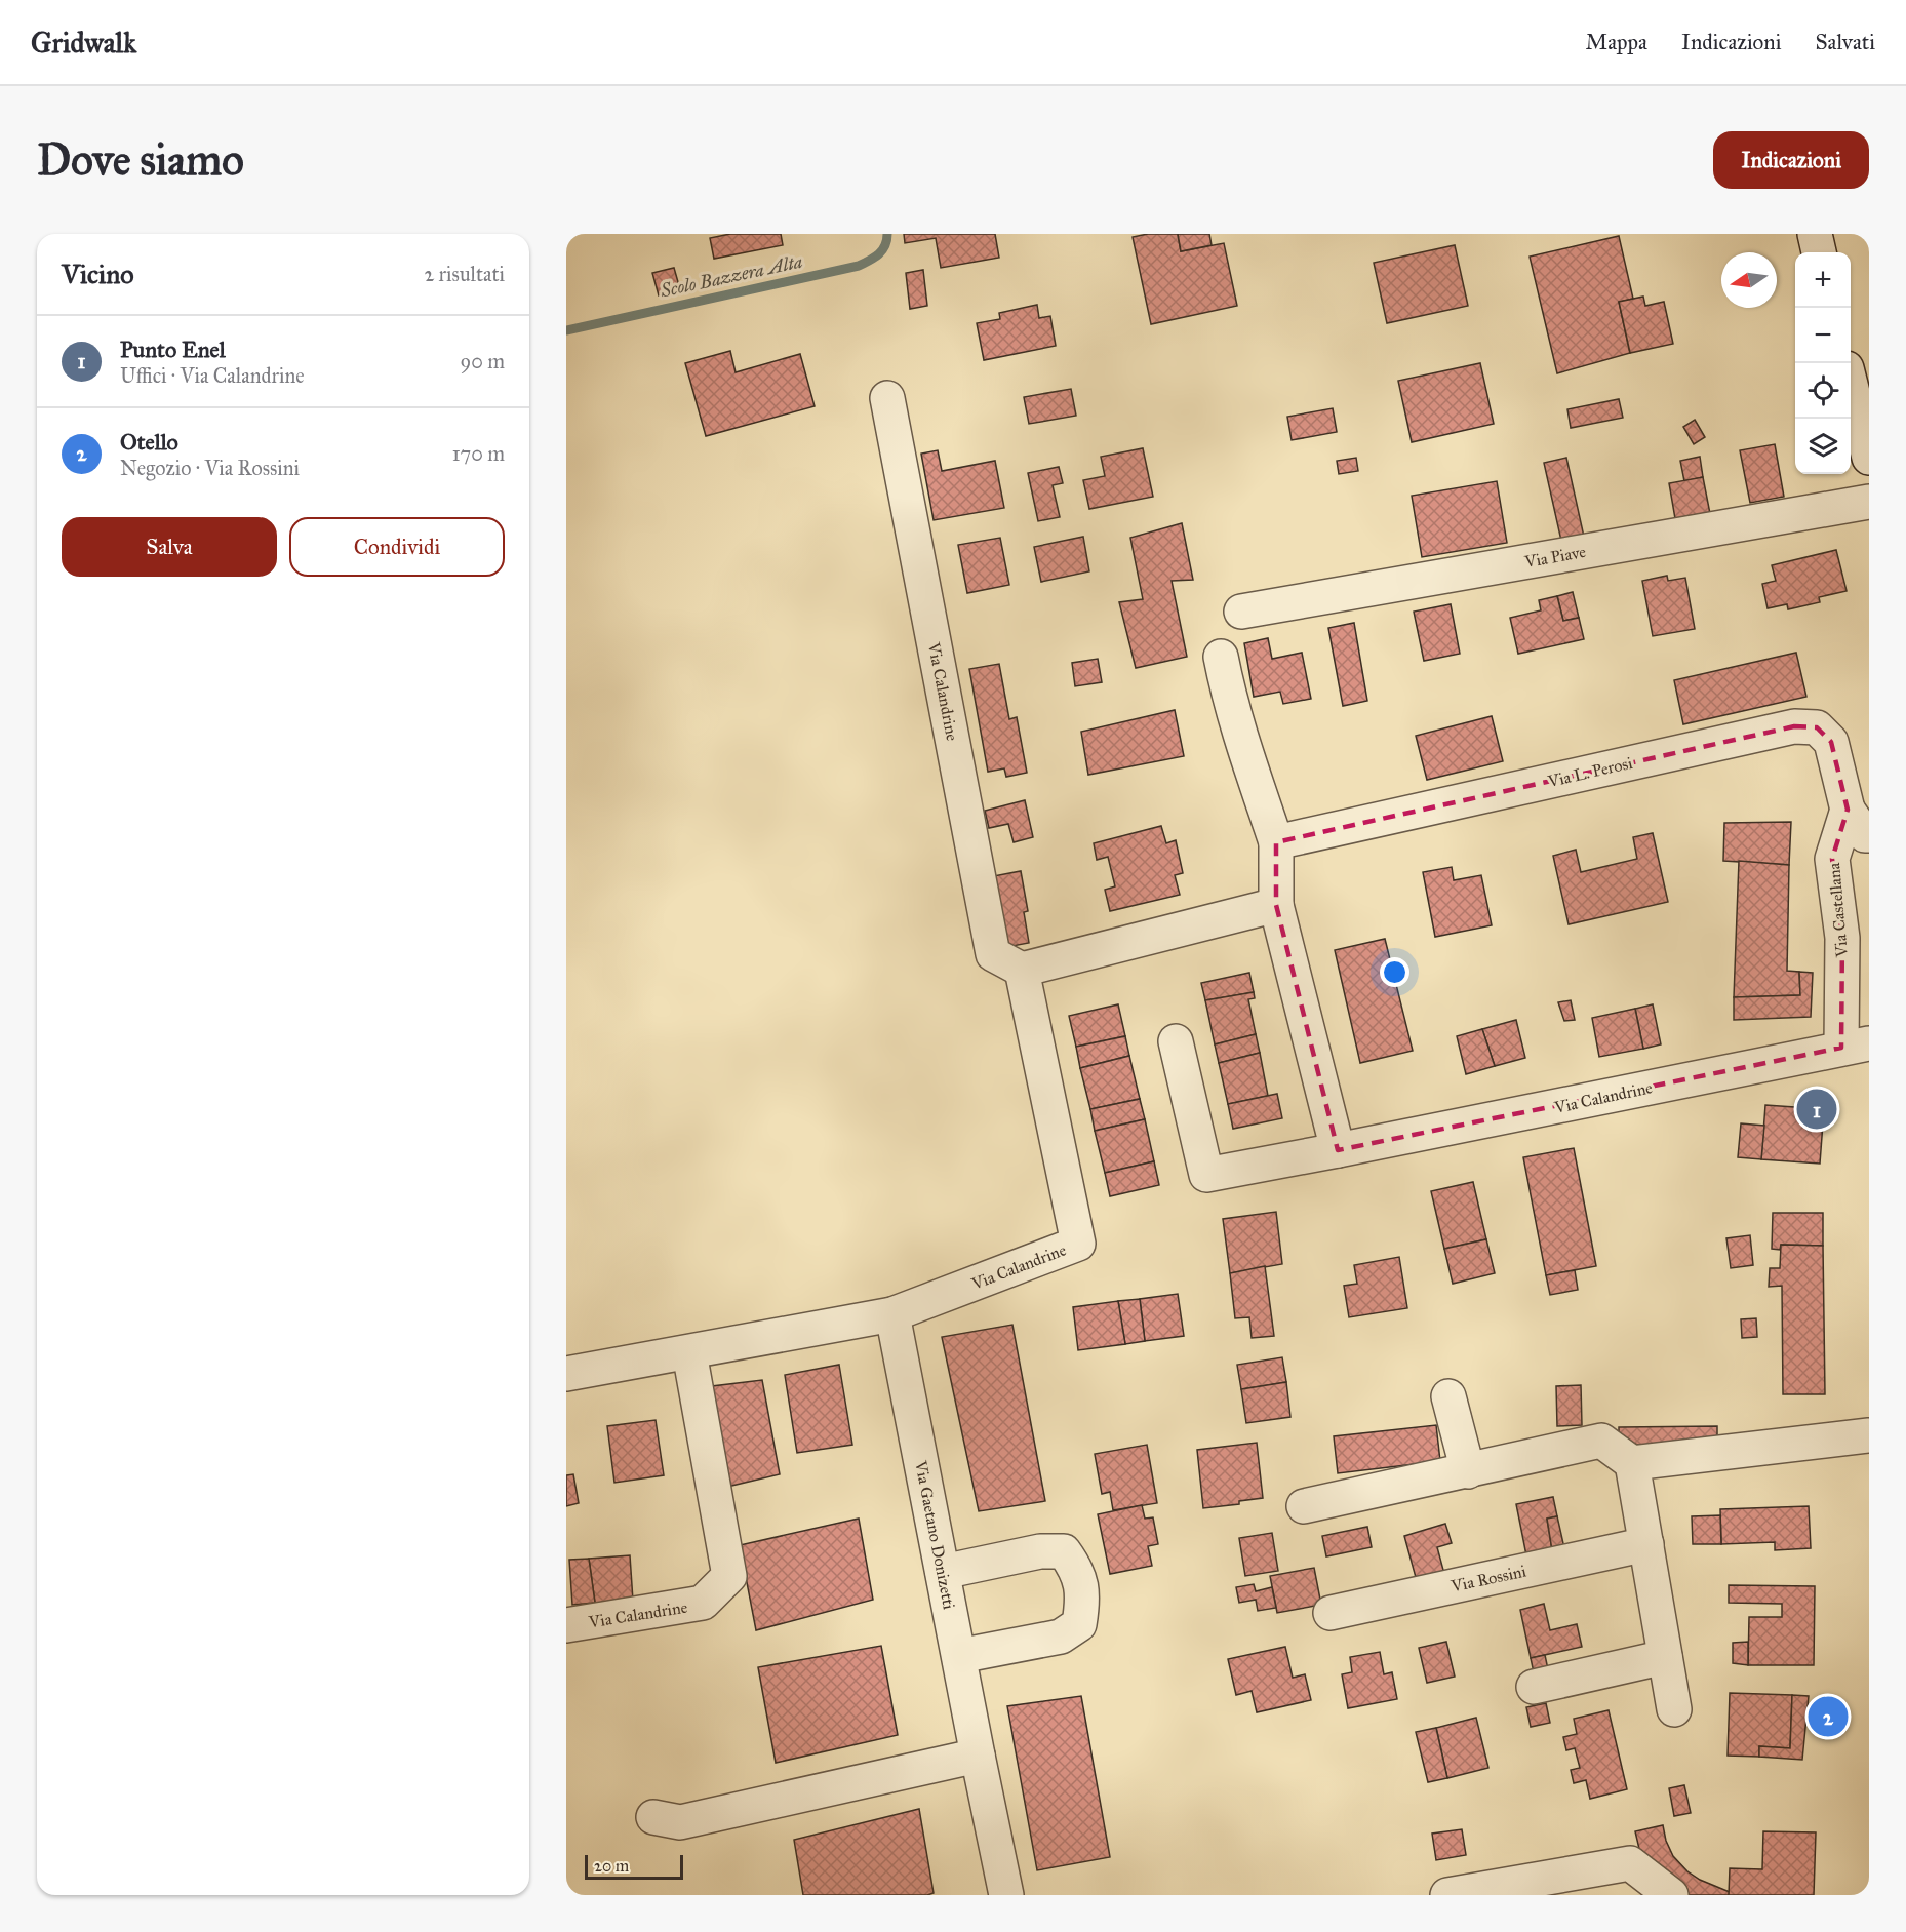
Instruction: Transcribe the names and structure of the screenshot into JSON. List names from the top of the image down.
{
  "streets": {
    "street": [
      "Via Piave",
      "Via Calandrine",
      "Via L. Perosi",
      "Via Castellana",
      "Via Gaetano Donizetti",
      "Via Rossini"
    ]
  },
  "crossings": [
    ["Via Calandrine", "Via Castellana"],
    ["Via Calandrine", "Via Gaetano Donizetti"],
    ["Via L. Perosi", "Via Castellana"]
  ],
  "water": ["Scolo Bazzera Alta"],
  "scale_bar": "20 m",
  "north": "left",
  "page": {
    "header": "Gridwalk",
    "nav": ["Mappa", "Indicazioni", "Salvati"],
    "buttons": [
      "Indicazioni",
      ["Salva", "Condividi"]
    ],
    "title": "Dove siamo",
    "heading": ["Vicino", "2 risultati"],
    "map_buttons": ["+", "−"],
    "list": [
      {
        "mark": "1",
        "name": "Punto Enel",
        "note": "Uffici · Via Calandrine",
        "value": "90 m"
      },
      {
        "mark": "2",
        "name": "Otello",
        "note": "Negozio · Via Rossini",
        "value": "170 m"
      }
    ],
    "pins": ["1", "2"],
    "scale": "20 m"
  }
}
